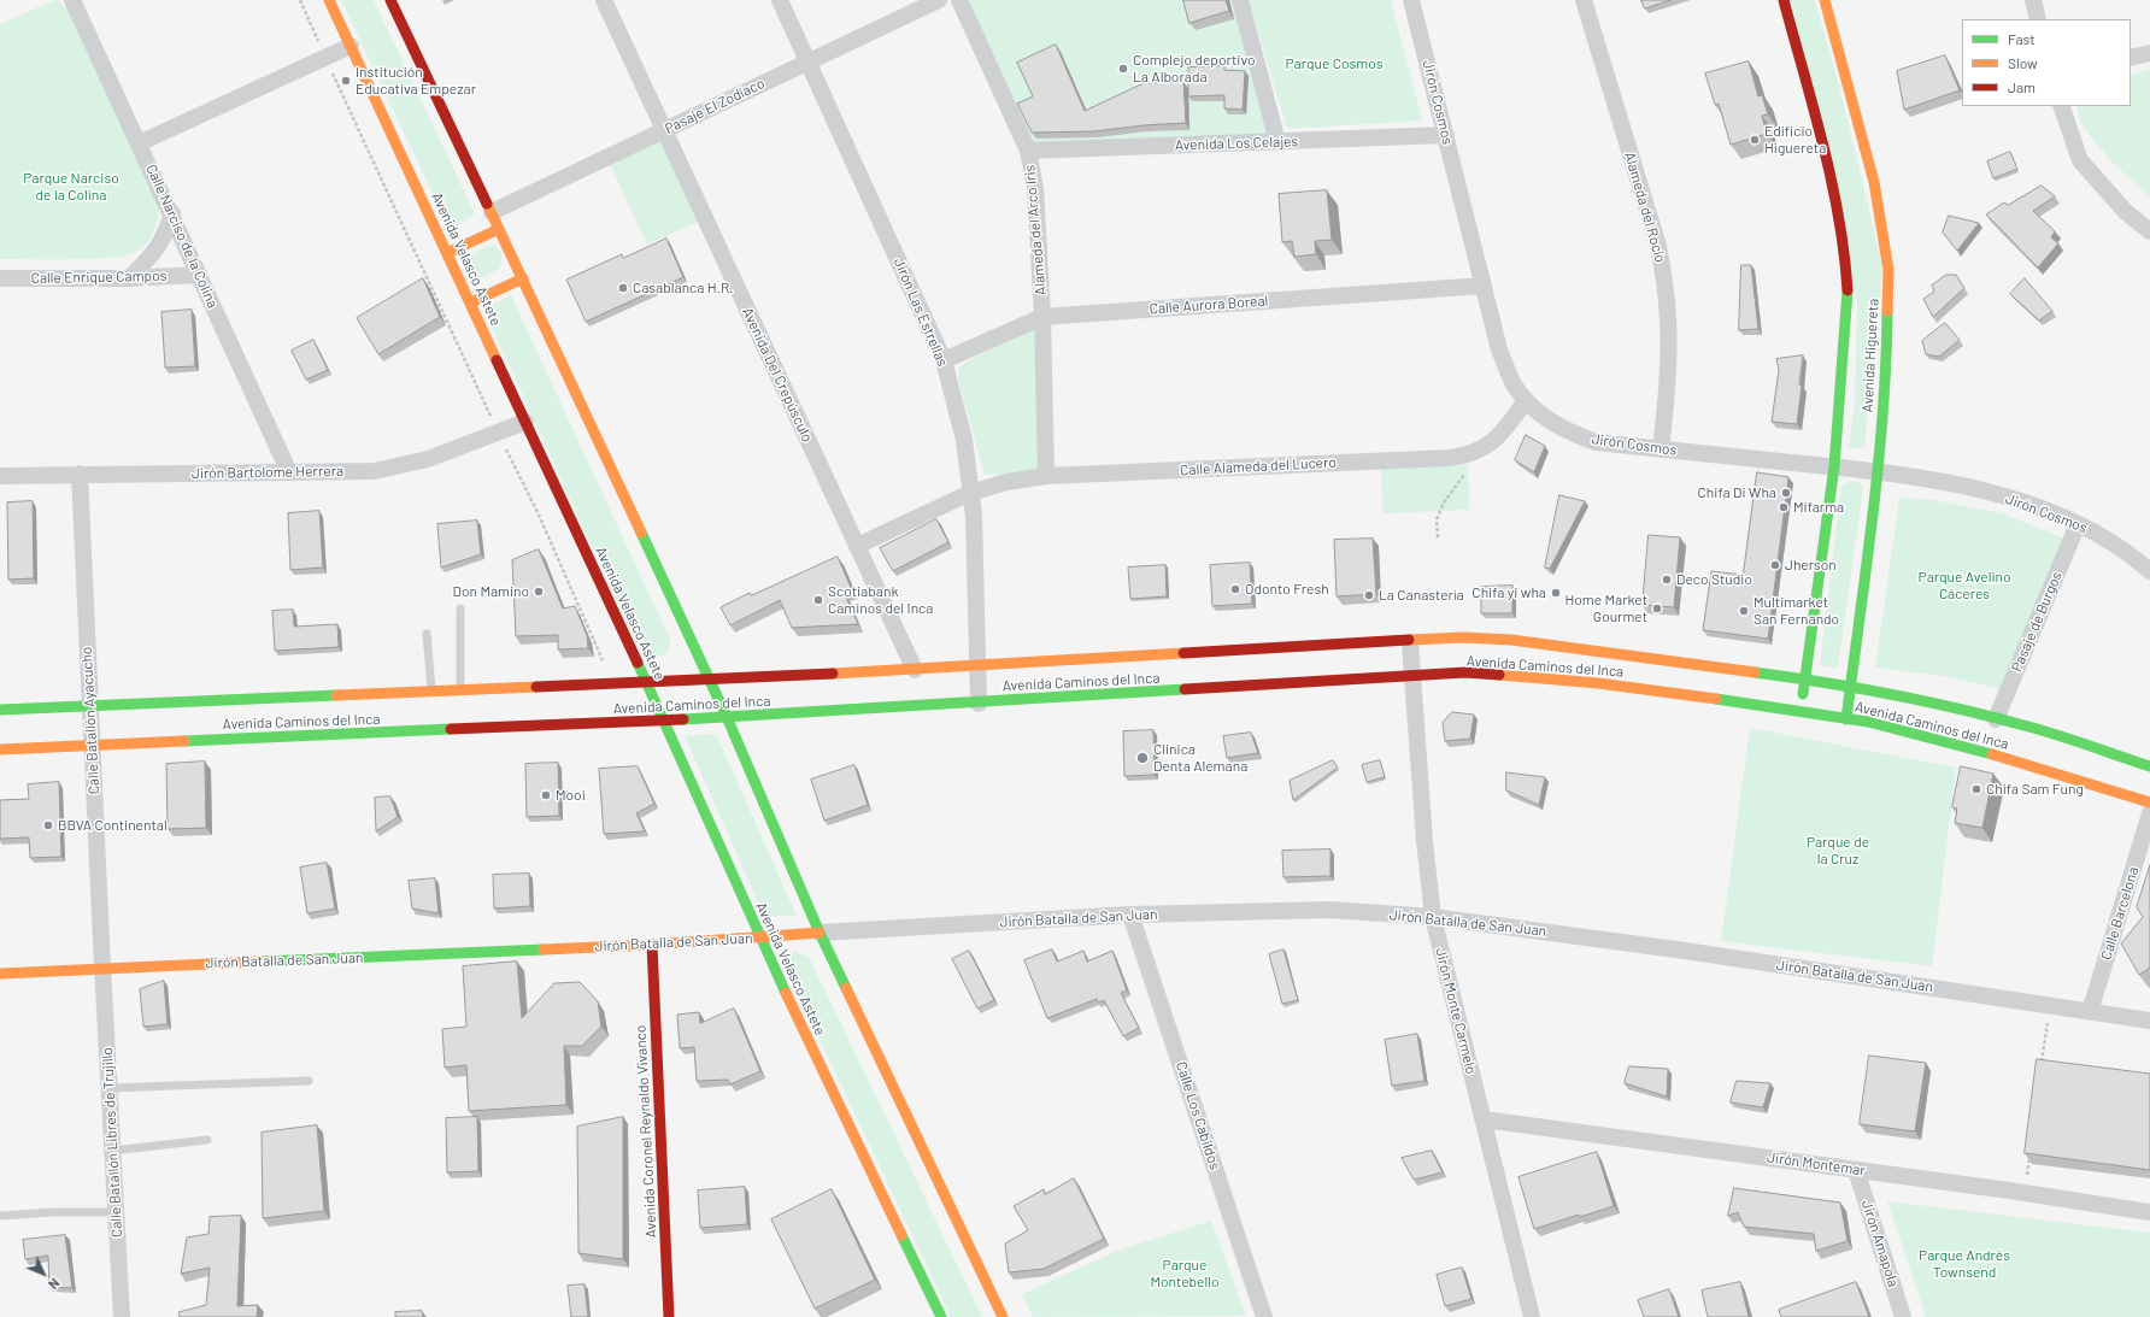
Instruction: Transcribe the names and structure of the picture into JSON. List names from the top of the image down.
{
  "streets": {
    "main road": [
      "Avenida Velasco Astete",
      "Avenida Higuereta",
      "Avenida Caminos del Inca",
      "Jirón Batalla de San Juan",
      "Avenida Coronel Reynaldo Vivanco"
    ],
    "street": [
      "Jirón Cosmos",
      "Pasaje El Zodíaco",
      "Avenida Los Celajes",
      "Alameda del Rocío",
      "Alameda del Arco Iris",
      "Calle Narciso de la Colina",
      "Calle Enrique Campos",
      "Calle Aurora Boreal",
      "Jirón Las Estrellas",
      "Avenida Del Crepúsculo",
      "Calle Alameda del Lucero",
      "Jirón Bartolome Herrera",
      "Pasaje de Burgos",
      "Calle Batallón Ayacucho",
      "Calle Barcelona",
      "Jirón Monte Carmelo",
      "Calle Los Cabildos",
      "Calle Batallón Libres de Trujillo",
      "Jirón Montemar",
      "Jirón Amapola"
    ]
  },
  "crossings": [
    ["Jirón Cosmos", "Avenida Los Celajes"],
    ["Jirón Cosmos", "Alameda del Rocío"],
    ["Jirón Cosmos", "Calle Aurora Boreal"],
    ["Jirón Cosmos", "Avenida Higuereta"],
    ["Jirón Cosmos", "Calle Alameda del Lucero"],
    ["Jirón Cosmos", "Pasaje de Burgos"],
    ["Pasaje El Zodíaco", "Jirón Las Estrellas"],
    ["Pasaje El Zodíaco", "Avenida Del Crepúsculo"],
    ["Avenida Los Celajes", "Alameda del Arco Iris"],
    ["Alameda del Arco Iris", "Calle Aurora Boreal"],
    ["Alameda del Arco Iris", "Calle Alameda del Lucero"],
    ["Calle Narciso de la Colina", "Calle Enrique Campos"],
    ["Calle Narciso de la Colina", "Jirón Bartolome Herrera"],
    ["Avenida Velasco Astete", "Jirón Bartolome Herrera"],
    ["Avenida Velasco Astete", "Avenida Caminos del Inca"],
    ["Avenida Velasco Astete", "Jirón Batalla de San Juan"],
    ["Calle Aurora Boreal", "Jirón Las Estrellas"],
    ["Jirón Las Estrellas", "Calle Alameda del Lucero"],
    ["Jirón Las Estrellas", "Avenida Caminos del Inca"],
    ["Avenida Higuereta", "Avenida Caminos del Inca"],
    ["Avenida Del Crepúsculo", "Calle Alameda del Lucero"],
    ["Avenida Del Crepúsculo", "Avenida Caminos del Inca"],
    ["Jirón Bartolome Herrera", "Calle Batallón Ayacucho"],
    ["Pasaje de Burgos", "Avenida Caminos del Inca"],
    ["Avenida Caminos del Inca", "Calle Batallón Ayacucho"],
    ["Avenida Caminos del Inca", "Jirón Monte Carmelo"],
    ["Calle Batallón Ayacucho", "Jirón Batalla de San Juan"],
    ["Calle Batallón Ayacucho", "Calle Batallón Libres de Trujillo"],
    ["Calle Barcelona", "Jirón Batalla de San Juan"],
    ["Jirón Batalla de San Juan", "Jirón Monte Carmelo"],
    ["Jirón Batalla de San Juan", "Calle Los Cabildos"],
    ["Jirón Batalla de San Juan", "Avenida Coronel Reynaldo Vivanco"],
    ["Jirón Batalla de San Juan", "Calle Batallón Libres de Trujillo"],
    ["Jirón Monte Carmelo", "Jirón Montemar"],
    ["Jirón Montemar", "Jirón Amapola"]
  ],
  "parks": [
    "Parque Cosmos",
    "Parque Narciso de la Colina",
    "Parque Avelino Cáceres",
    "Parque de la Cruz",
    "Parque Andrés Townsend",
    "Parque Montebello"
  ],
  "places": [
    "Complejo deportivo La Alborada",
    "Institución Educativa Empezar",
    "Edificio Higuereta",
    "Casablanca H.R.",
    "Chifa Di Wha",
    "Mifarma",
    "Jherson",
    "Deco Studio",
    "Odonto Fresh",
    "Don Mamino",
    "Chifa yi wha",
    "La Canastería",
    "Scotiabank Caminos del Inca",
    "Home Market Gourmet",
    "Multimarket San Fernando",
    "Clinica Denta Alemana",
    "Chifa Sam Fung",
    "Mooi",
    "BBVA Continental"
  ],
  "legend": ["Fast", "Slow", "Jam"],
  "north": "bottom right"
}
